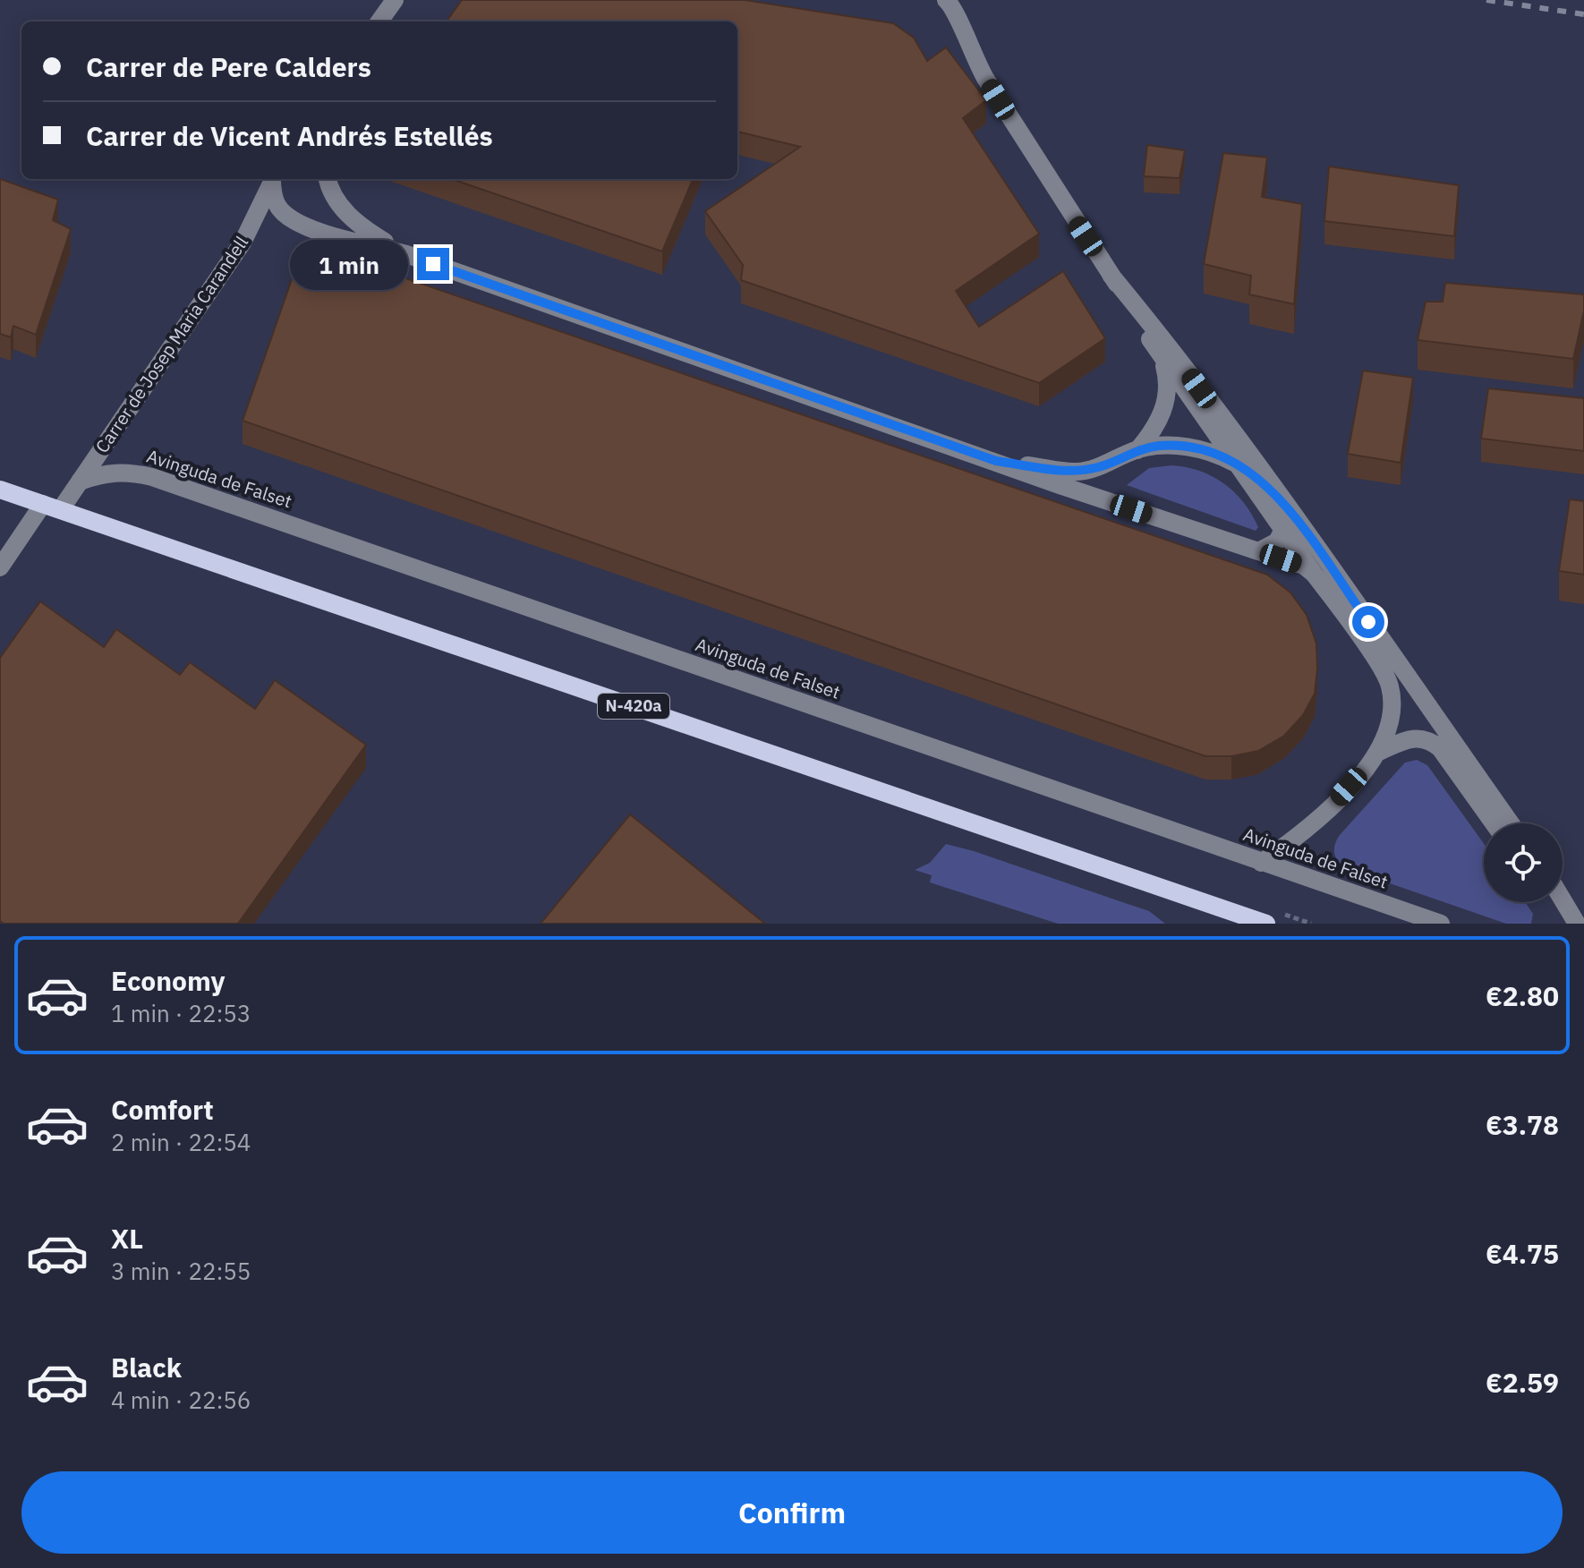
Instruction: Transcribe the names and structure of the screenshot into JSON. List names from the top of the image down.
{
  "streets": {
    "main road": ["N-420a"],
    "street": ["Carrer de Josep Maria Carandell", "Avinguda de Falset"]
  },
  "crossings": [
    ["Carrer de Josep Maria Carandell", "Avinguda de Falset"],
    ["Carrer de Josep Maria Carandell", "N-420a"]
  ],
  "page": {
    "banner": ["Carrer de Pere Calders", "Carrer de Vicent Andrés Estellés"],
    "bubble": "1 min",
    "list": [
      {
        "name": "Economy",
        "note": "1 min · 22:53",
        "value": "€2.80"
      },
      {
        "name": "Comfort",
        "note": "2 min · 22:54",
        "value": "€3.78"
      },
      {
        "name": "XL",
        "note": "3 min · 22:55",
        "value": "€4.75"
      },
      {
        "name": "Black",
        "note": "4 min · 22:56",
        "value": "€2.59"
      }
    ],
    "buttons": "Confirm"
  }
}
